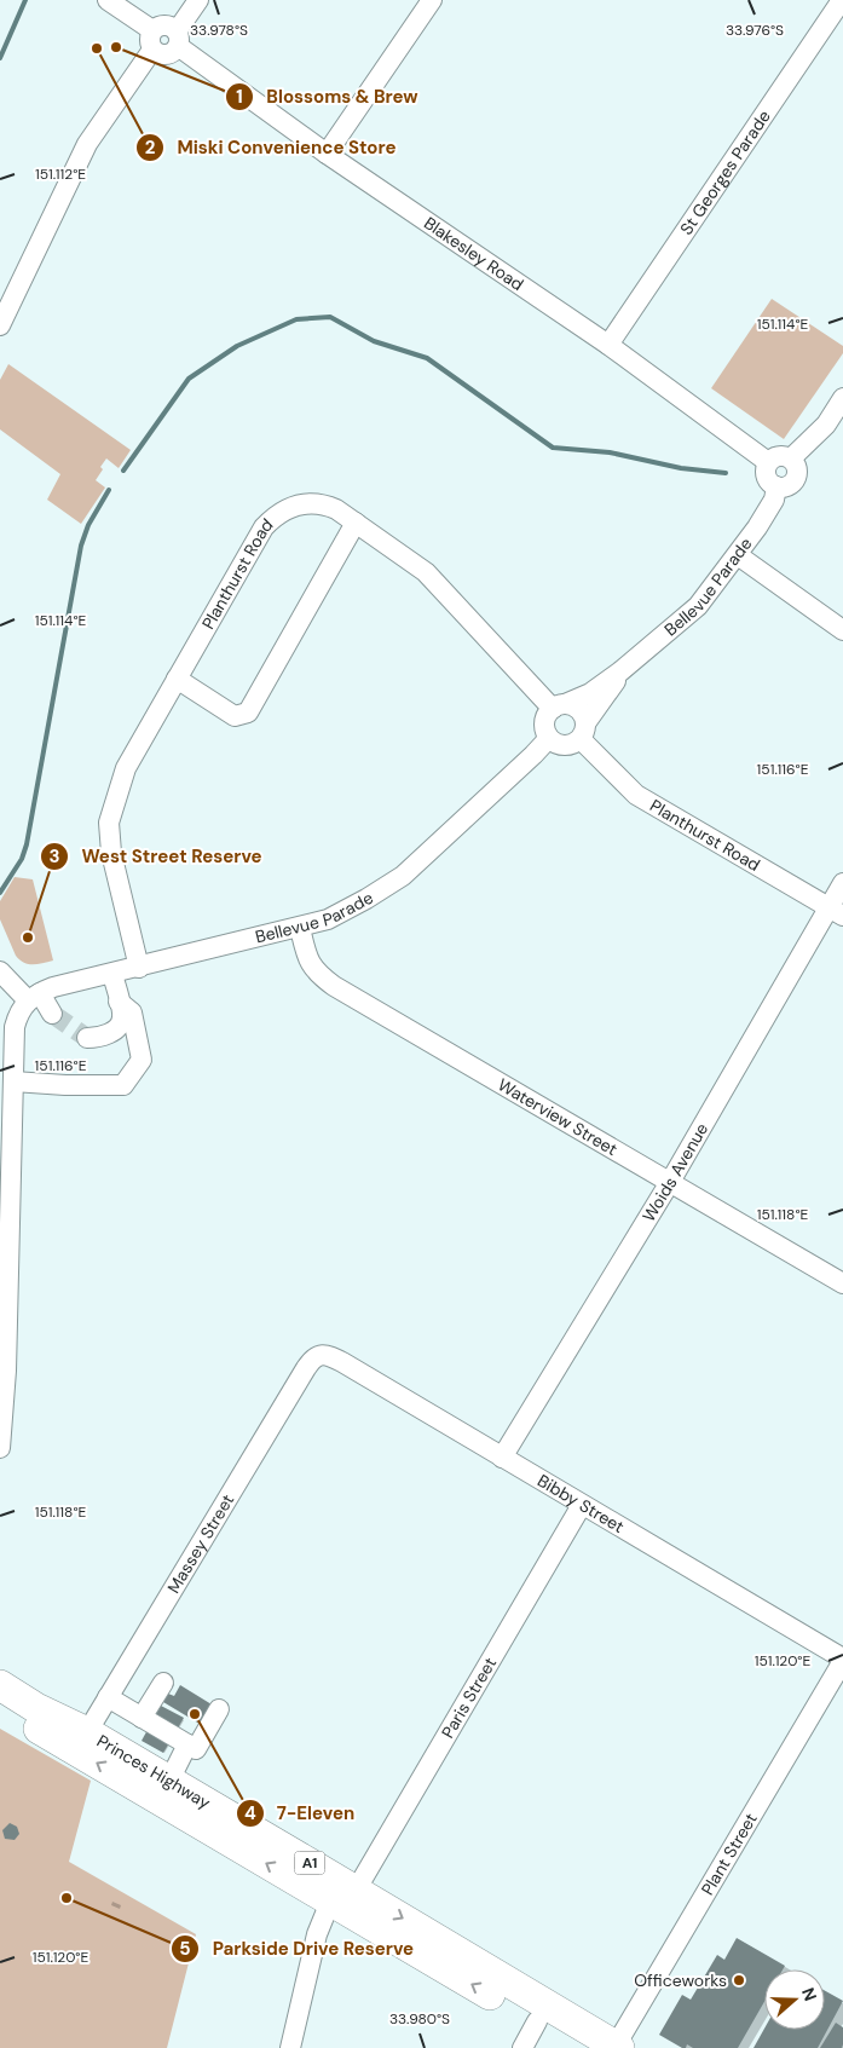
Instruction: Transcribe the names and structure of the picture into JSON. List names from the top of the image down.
{
  "streets": {
    "highway": ["Princes Highway", "A1"],
    "street": [
      "St Georges Parade",
      "Blakesley Road",
      "Planthurst Road",
      "Bellevue Parade",
      "Waterview Street",
      "Woids Avenue",
      "Bibby Street",
      "Massey Street",
      "Paris Street",
      "Plant Street"
    ]
  },
  "crossings": [
    ["St Georges Parade", "Blakesley Road"],
    ["Blakesley Road", "Bellevue Parade"],
    ["Planthurst Road", "Bellevue Parade"],
    ["Planthurst Road", "Woids Avenue"],
    ["Bellevue Parade", "Waterview Street"],
    ["Waterview Street", "Woids Avenue"],
    ["Woids Avenue", "Bibby Street"],
    ["Bibby Street", "Massey Street"],
    ["Bibby Street", "Paris Street"],
    ["Bibby Street", "Plant Street"],
    ["Massey Street", "Princes Highway"],
    ["Paris Street", "Princes Highway"],
    ["Princes Highway", "Plant Street"]
  ],
  "places": [
    "Blossoms & Brew",
    "Miski Convenience Store",
    "West Street Reserve",
    "7-Eleven",
    "Parkside Drive Reserve",
    "Officeworks"
  ],
  "north": "right",
  "coordinates": [
    "33.976°S",
    "33.978°S",
    "151.112°E",
    "151.114°E",
    "151.116°E",
    "151.118°E",
    "151.120°E",
    "33.980°S"
  ]
}
